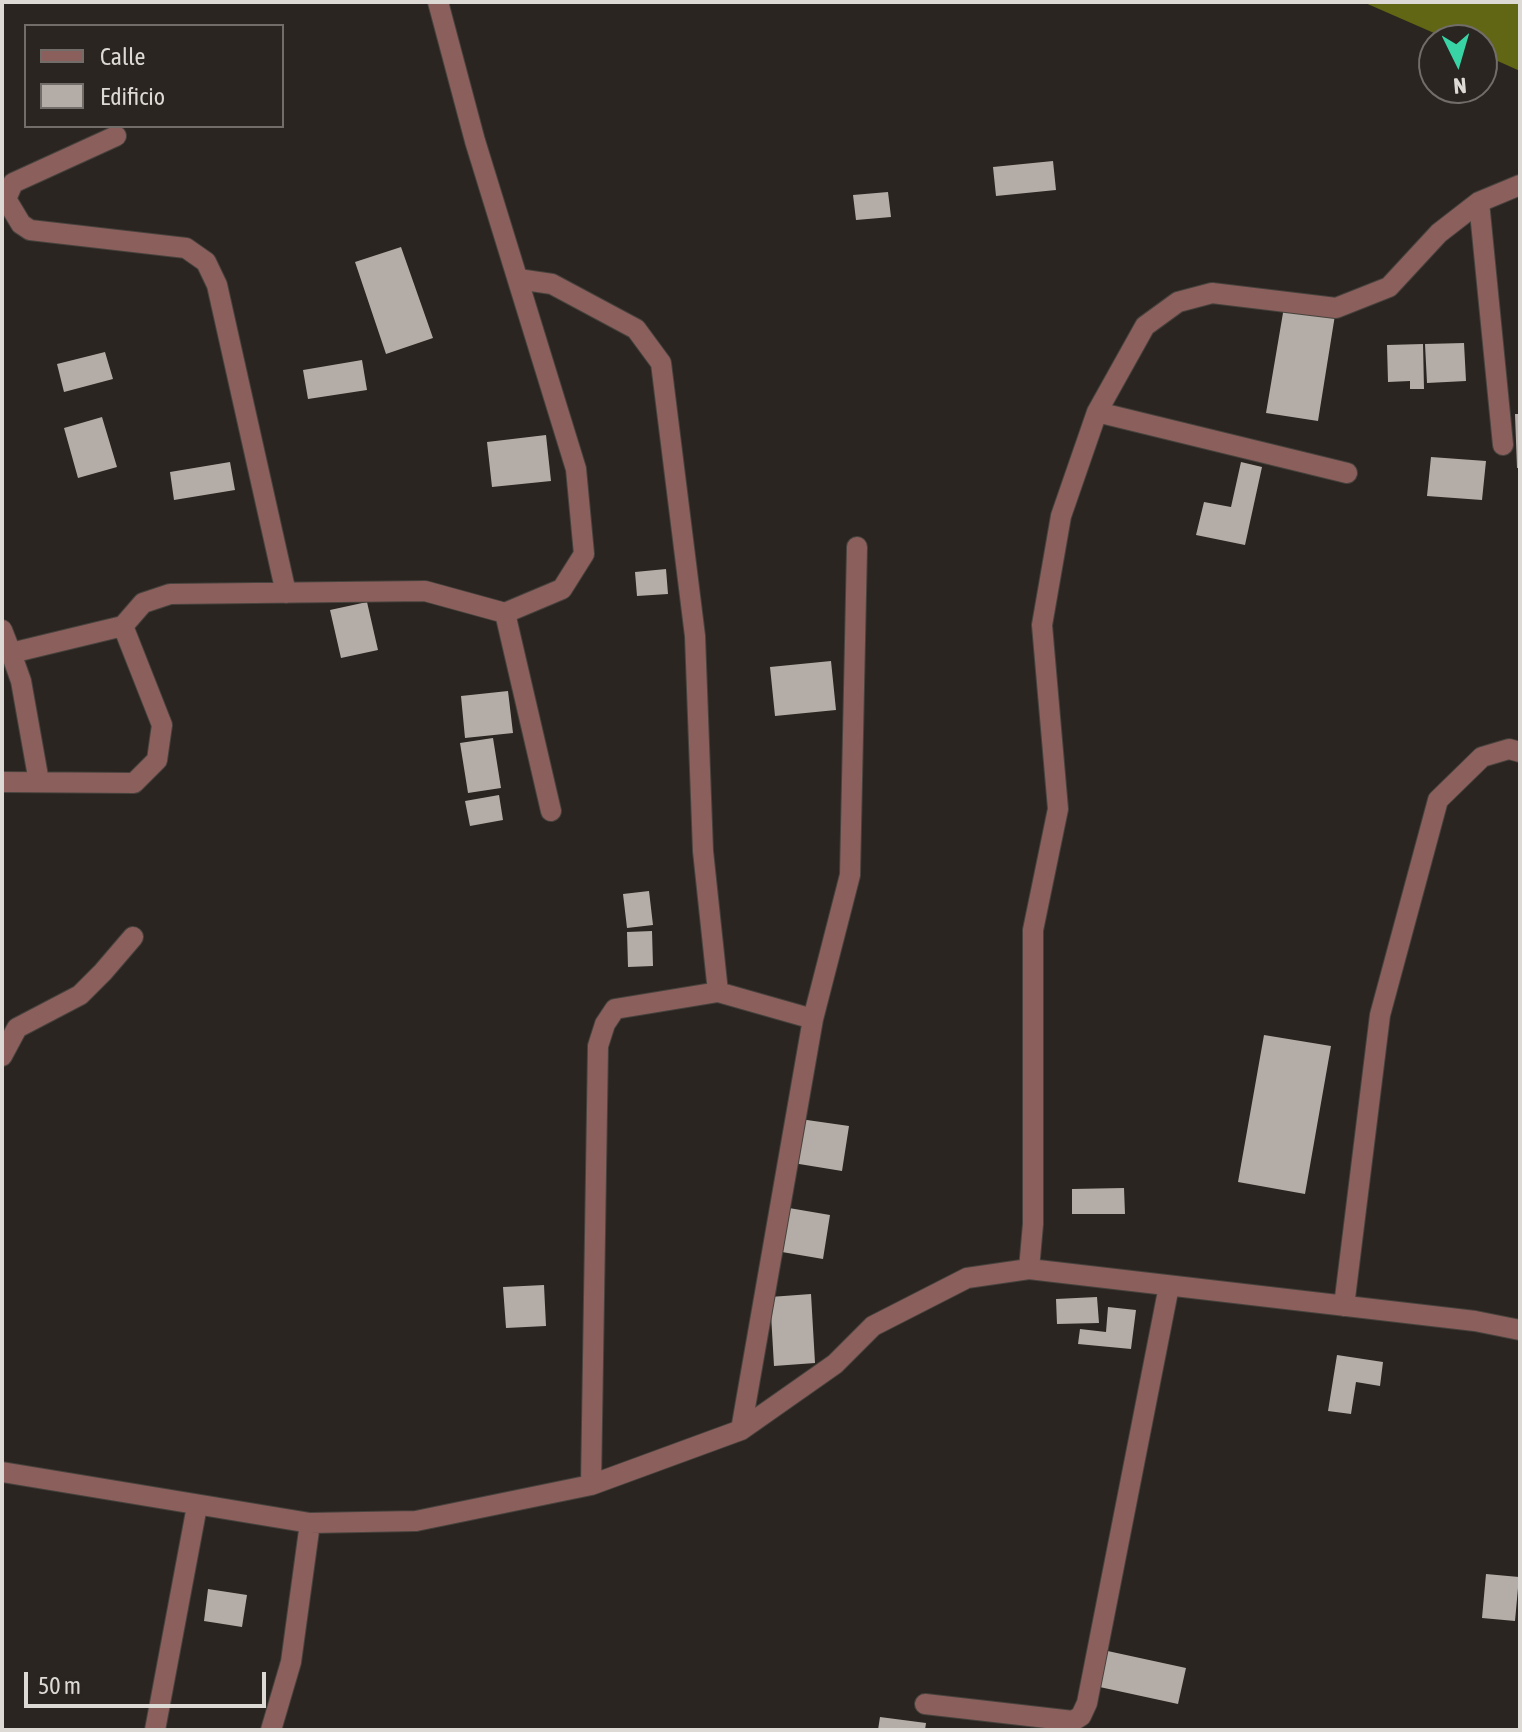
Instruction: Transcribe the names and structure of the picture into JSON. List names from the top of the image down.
{
  "legend": ["Calle", "Edificio"],
  "scale_bar": "50 m",
  "north": "bottom"
}
